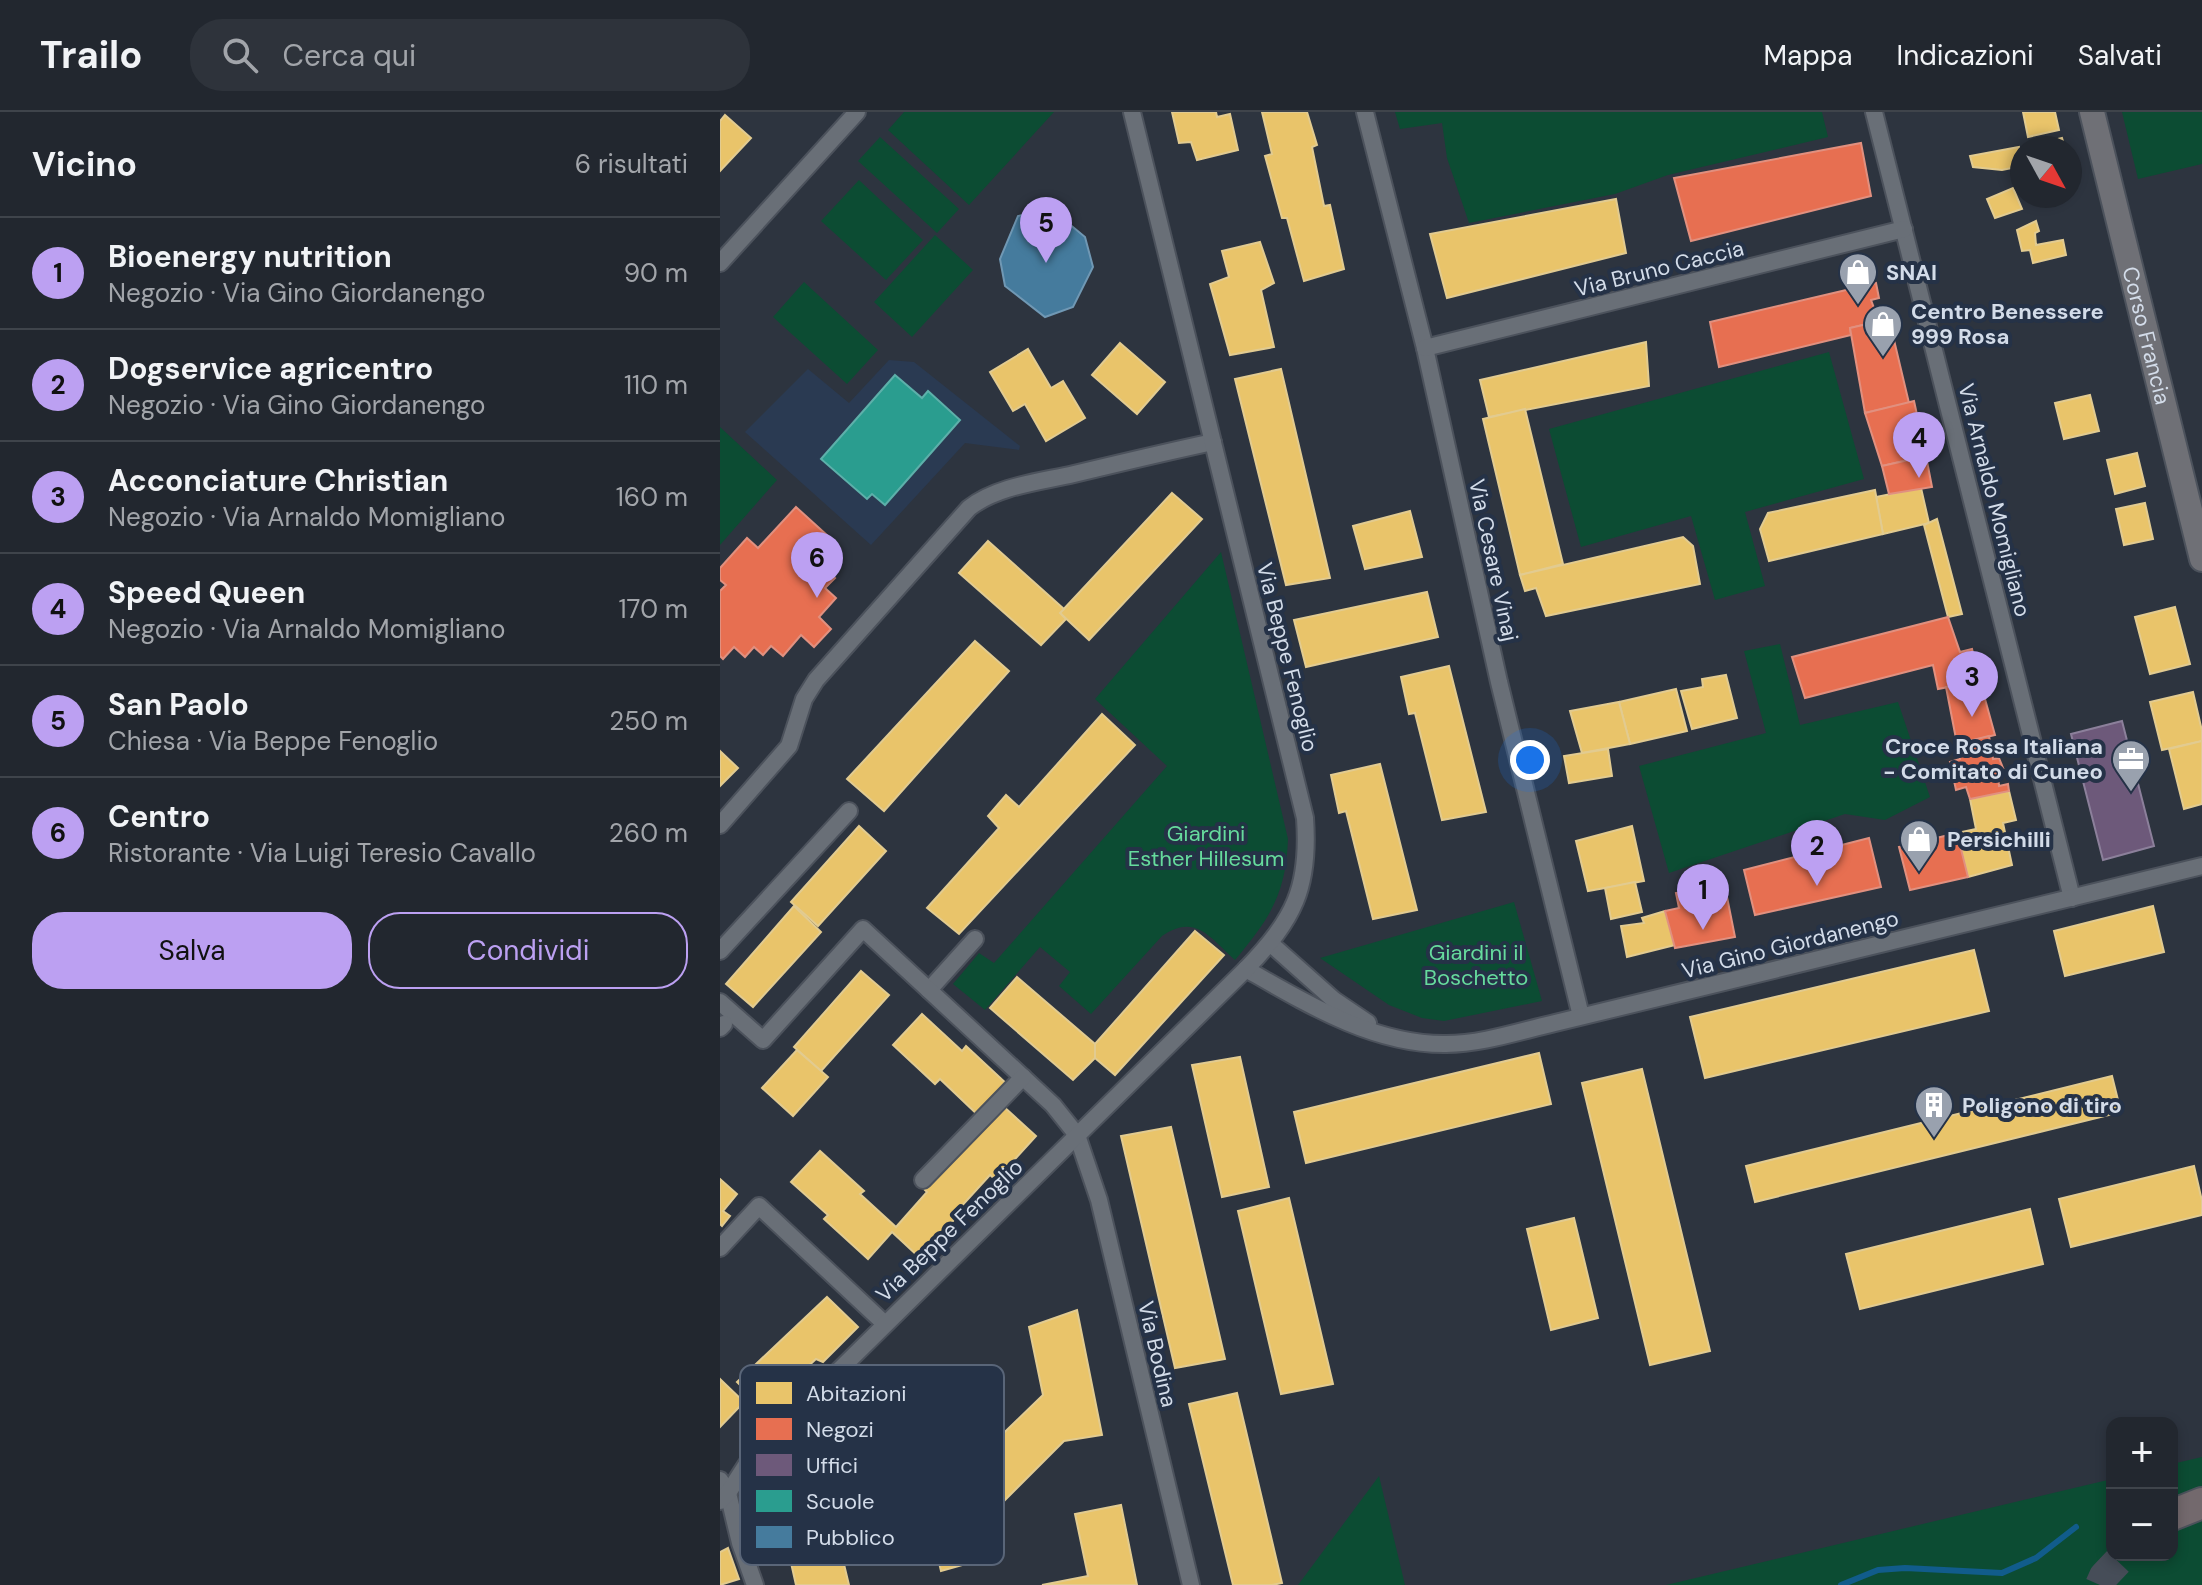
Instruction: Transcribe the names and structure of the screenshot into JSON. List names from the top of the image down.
{
  "streets": {
    "main road": ["Corso Francia"],
    "street": [
      "Via Bruno Caccia",
      "Via Arnaldo Momigliano",
      "Via Cesare Vinaj",
      "Via Beppe Fenoglio",
      "Via Gino Giordanengo",
      "Via Bodina"
    ]
  },
  "crossings": [
    ["Via Bruno Caccia", "Via Arnaldo Momigliano"],
    ["Via Bruno Caccia", "Via Cesare Vinaj"],
    ["Via Arnaldo Momigliano", "Via Gino Giordanengo"],
    ["Via Cesare Vinaj", "Via Gino Giordanengo"],
    ["Via Beppe Fenoglio", "Via Gino Giordanengo"],
    ["Via Beppe Fenoglio", "Via Bodina"]
  ],
  "parks": ["Giardini Esther Hillesum", "Giardini il Boschetto"],
  "places": {
    "shop": ["SNAI", "Centro Benessere 999 Rosa", "Persichilli"],
    "office": ["Croce Rossa Italiana - Comitato di Cuneo"],
    "building": ["Poligono di tiro"]
  },
  "legend": [
    "Abitazioni",
    "Negozi",
    "Uffici",
    "Scuole",
    "Pubblico"
  ],
  "north": "bottom right",
  "page": {
    "header": "Trailo",
    "search": "Cerca qui",
    "nav": ["Mappa", "Indicazioni", "Salvati"],
    "heading": ["Vicino", "6 risultati"],
    "pins": [
      "5",
      "4",
      "6",
      "3",
      "2",
      "1"
    ],
    "list": [
      {
        "mark": "1",
        "name": "Bioenergy nutrition",
        "note": "Negozio · Via Gino Giordanengo",
        "value": "90 m"
      },
      {
        "mark": "2",
        "name": "Dogservice agricentro",
        "note": "Negozio · Via Gino Giordanengo",
        "value": "110 m"
      },
      {
        "mark": "3",
        "name": "Acconciature Christian",
        "note": "Negozio · Via Arnaldo Momigliano",
        "value": "160 m"
      },
      {
        "mark": "4",
        "name": "Speed Queen",
        "note": "Negozio · Via Arnaldo Momigliano",
        "value": "170 m"
      },
      {
        "mark": "5",
        "name": "San Paolo",
        "note": "Chiesa · Via Beppe Fenoglio",
        "value": "250 m"
      },
      {
        "mark": "6",
        "name": "Centro",
        "note": "Ristorante · Via Luigi Teresio Cavallo",
        "value": "260 m"
      }
    ],
    "buttons": ["Salva", "Condividi"],
    "map_buttons": ["+", "−"]
  }
}
